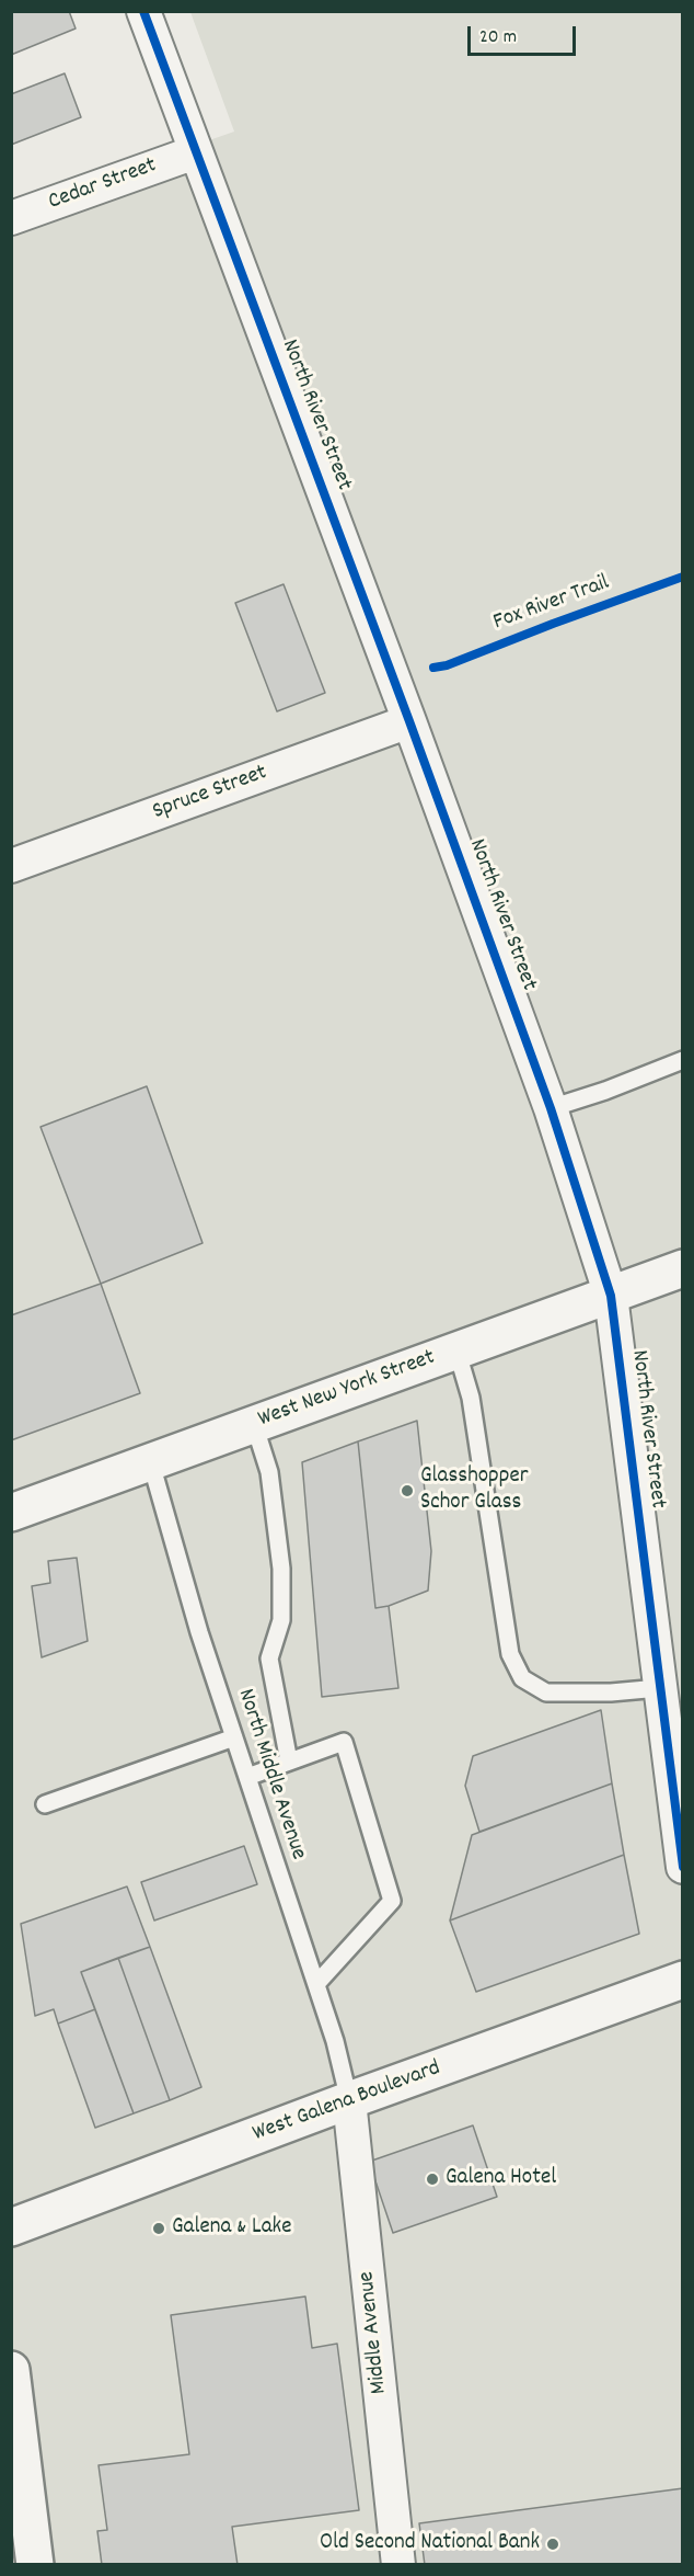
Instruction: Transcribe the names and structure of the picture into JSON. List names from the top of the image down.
{
  "streets": {
    "main road": ["West New York Street", "West Galena Boulevard"],
    "street": [
      "Cedar Street",
      "North River Street",
      "Spruce Street",
      "Middle Avenue"
    ],
    "lane": ["North Middle Avenue"],
    "cycle path": ["Fox River Trail"]
  },
  "crossings": [
    ["Cedar Street", "North River Street"],
    ["North River Street", "Spruce Street"],
    ["North River Street", "West New York Street"],
    ["West New York Street", "North Middle Avenue"],
    ["North Middle Avenue", "West Galena Boulevard"],
    ["North Middle Avenue", "Middle Avenue"],
    ["West Galena Boulevard", "Middle Avenue"]
  ],
  "places": [
    "Glasshopper Schor Glass",
    "Galena Hotel",
    "Galena & Lake",
    "Old Second National Bank"
  ],
  "scale_bar": "20 m"
}
